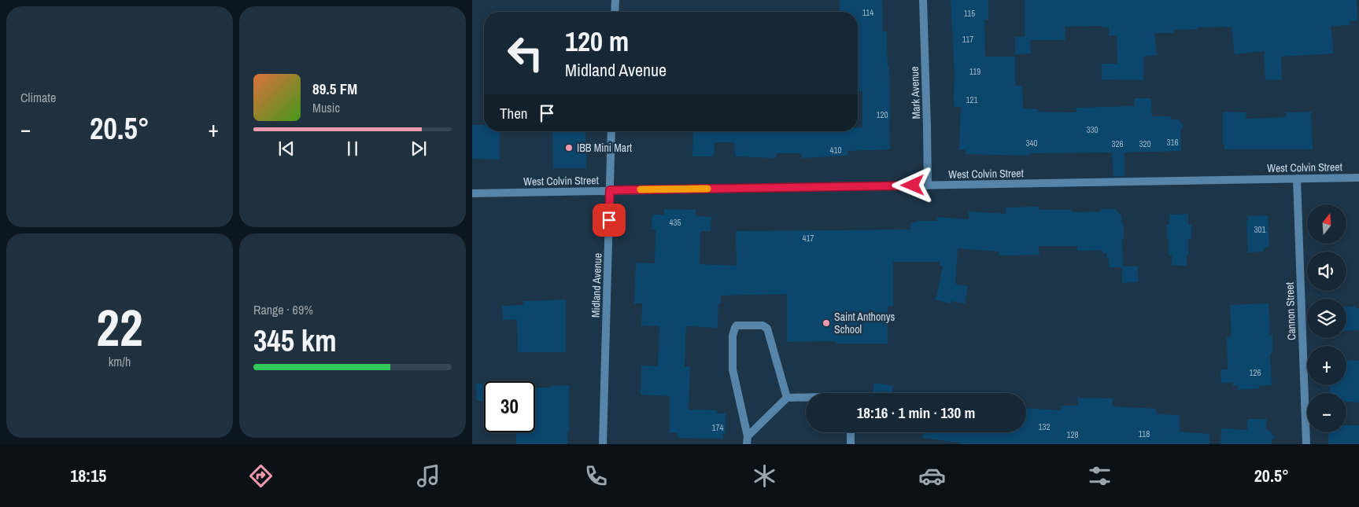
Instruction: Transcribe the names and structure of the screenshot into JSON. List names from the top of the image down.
{
  "streets": {
    "street": [
      "Mark Avenue",
      "West Colvin Street",
      "Midland Avenue",
      "Cannon Street"
    ]
  },
  "crossings": [
    ["Mark Avenue", "West Colvin Street"],
    ["West Colvin Street", "Midland Avenue"],
    ["West Colvin Street", "Cannon Street"]
  ],
  "places": ["IBB Mini Mart", "Saint Anthonys School"],
  "house_numbers": [
    "114",
    "115",
    "117",
    "119",
    "121",
    "120",
    "330",
    "316",
    "340",
    "326",
    "320",
    "410",
    "435",
    "301",
    "417",
    "126",
    "132",
    "174",
    "118",
    "128"
  ],
  "north": "top",
  "page": {
    "tile": [
      "Climate",
      ["22", "km/h"],
      ["Range · 69%", "345 km"]
    ],
    "turn": ["120 m", "Midland Avenue"],
    "song": ["89.5 FM", "Music"],
    "then": "Then",
    "heat": ["−", "20.5°", "+"],
    "map_buttons": ["+", "−"],
    "limit": "30",
    "trip": "18:16 · 1 min · 130 m",
    "tabs": ["18:15", "20.5°"]
  }
}
